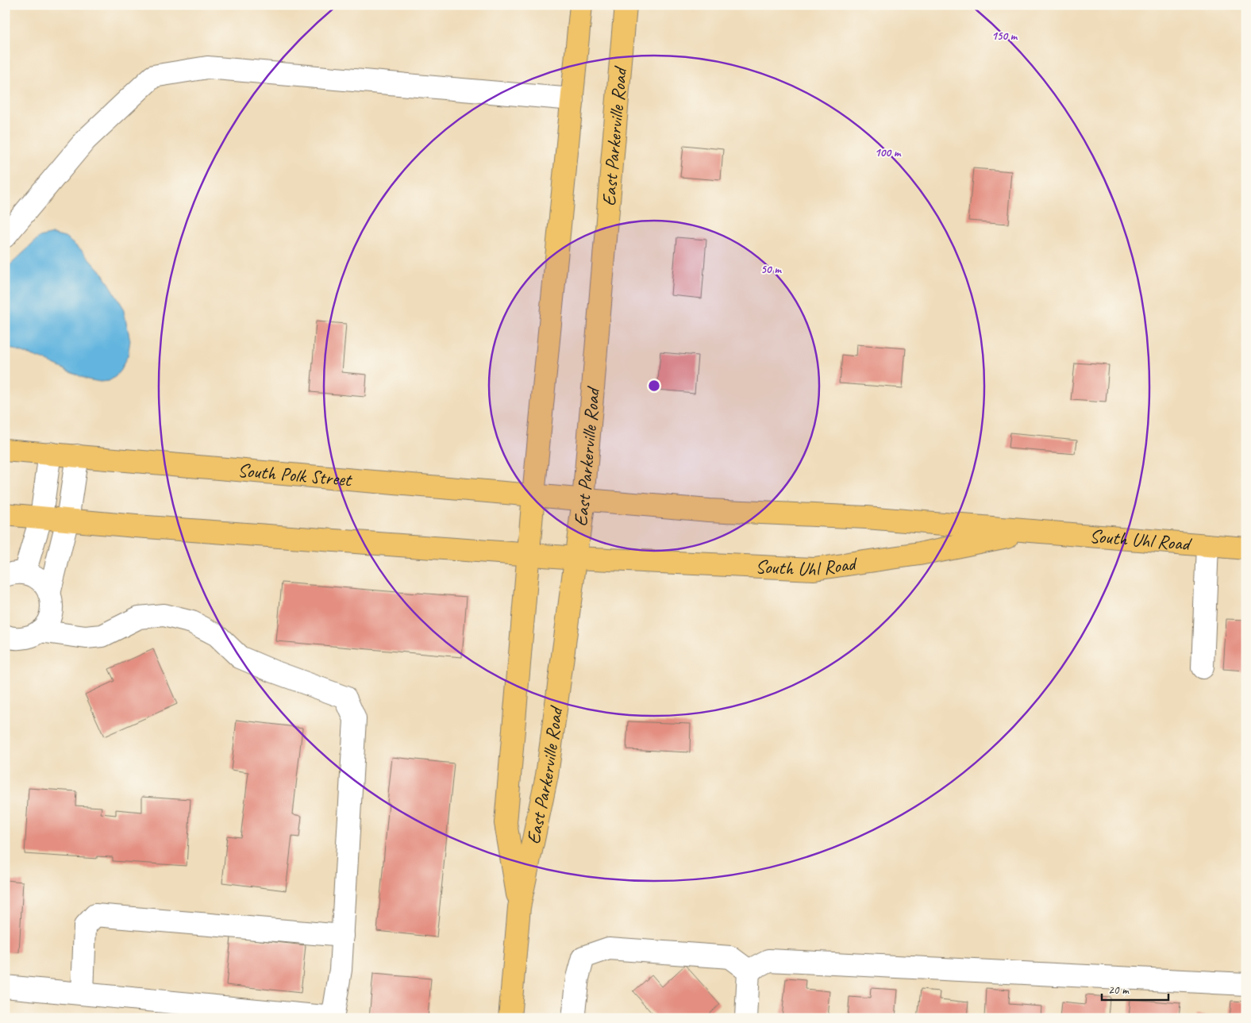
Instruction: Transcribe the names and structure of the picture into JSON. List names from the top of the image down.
{
  "streets": {
    "main road": ["East Parkerville Road", "South Polk Street", "South Uhl Road"]
  },
  "crossings": [
    ["East Parkerville Road", "South Polk Street"],
    ["East Parkerville Road", "South Uhl Road"],
    ["South Polk Street", "South Uhl Road"]
  ],
  "scale_bar": "20 m",
  "rings": ["150 m", "100 m", "50 m"]
}
